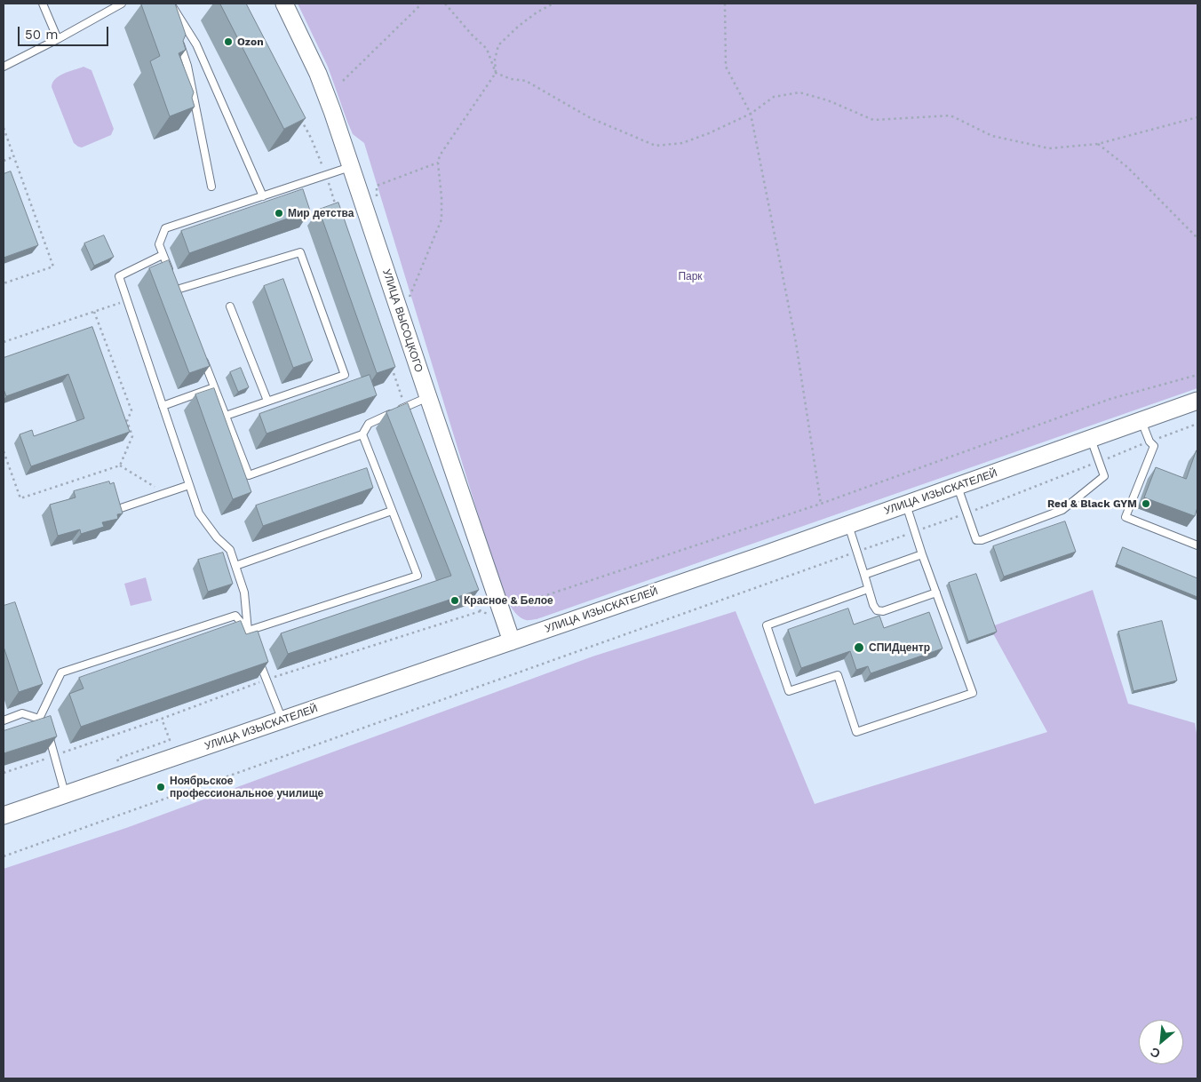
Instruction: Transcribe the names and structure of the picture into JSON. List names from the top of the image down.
{
  "streets": {
    "street": ["УЛИЦА ВЫСОЦКОГО", "УЛИЦА ИЗЫСКАТЕЛЕЙ"]
  },
  "crossings": [
    ["УЛИЦА ВЫСОЦКОГО", "УЛИЦА ИЗЫСКАТЕЛЕЙ"]
  ],
  "parks": ["Парк"],
  "places": [
    "Ozon",
    "Мир детства",
    "Red & Black GYM",
    "Красное & Белое",
    "СПИДцентр",
    "Ноябрьское профессиональное училище"
  ],
  "scale_bar": "50 m",
  "north": "bottom left"
}
